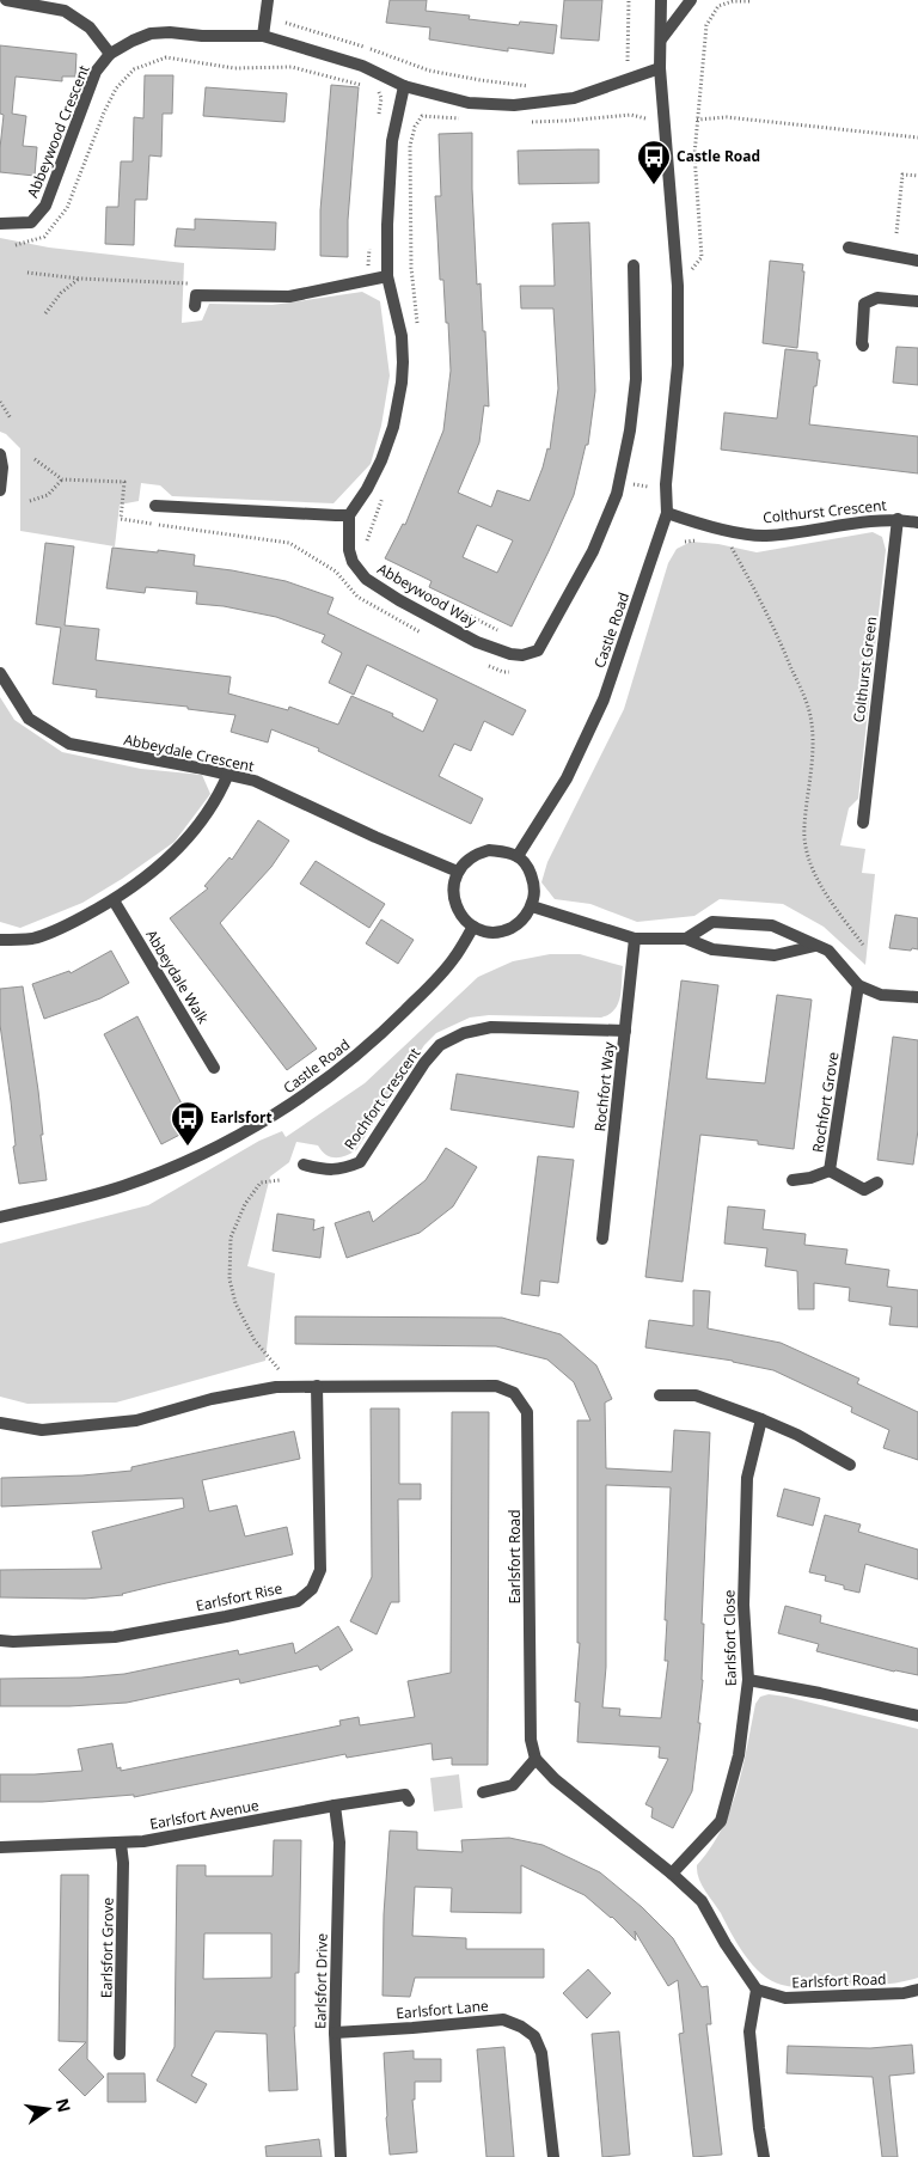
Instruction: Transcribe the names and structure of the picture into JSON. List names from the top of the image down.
{
  "streets": {
    "street": [
      "Abbeywood Crescent",
      "Colthurst Crescent",
      "Abbeywood Way",
      "Castle Road",
      "Colthurst Green",
      "Abbeydale Crescent",
      "Abbeydale Walk",
      "Rochfort Way",
      "Rochfort Crescent",
      "Rochfort Grove",
      "Earlsfort Road",
      "Earlsfort Rise",
      "Earlsfort Close",
      "Earlsfort Avenue",
      "Earlsfort Grove",
      "Earlsfort Drive",
      "Earlsfort Lane"
    ]
  },
  "crossings": [
    ["Abbeywood Crescent", "Castle Road"],
    ["Colthurst Crescent", "Castle Road"],
    ["Colthurst Crescent", "Colthurst Green"],
    ["Castle Road", "Abbeydale Crescent"],
    ["Rochfort Way", "Rochfort Crescent"],
    ["Earlsfort Road", "Earlsfort Rise"],
    ["Earlsfort Avenue", "Earlsfort Grove"],
    ["Earlsfort Avenue", "Earlsfort Drive"],
    ["Earlsfort Drive", "Earlsfort Lane"]
  ],
  "places": {
    "bus stop": ["Castle Road", "Earlsfort"]
  },
  "north": "right"
}
